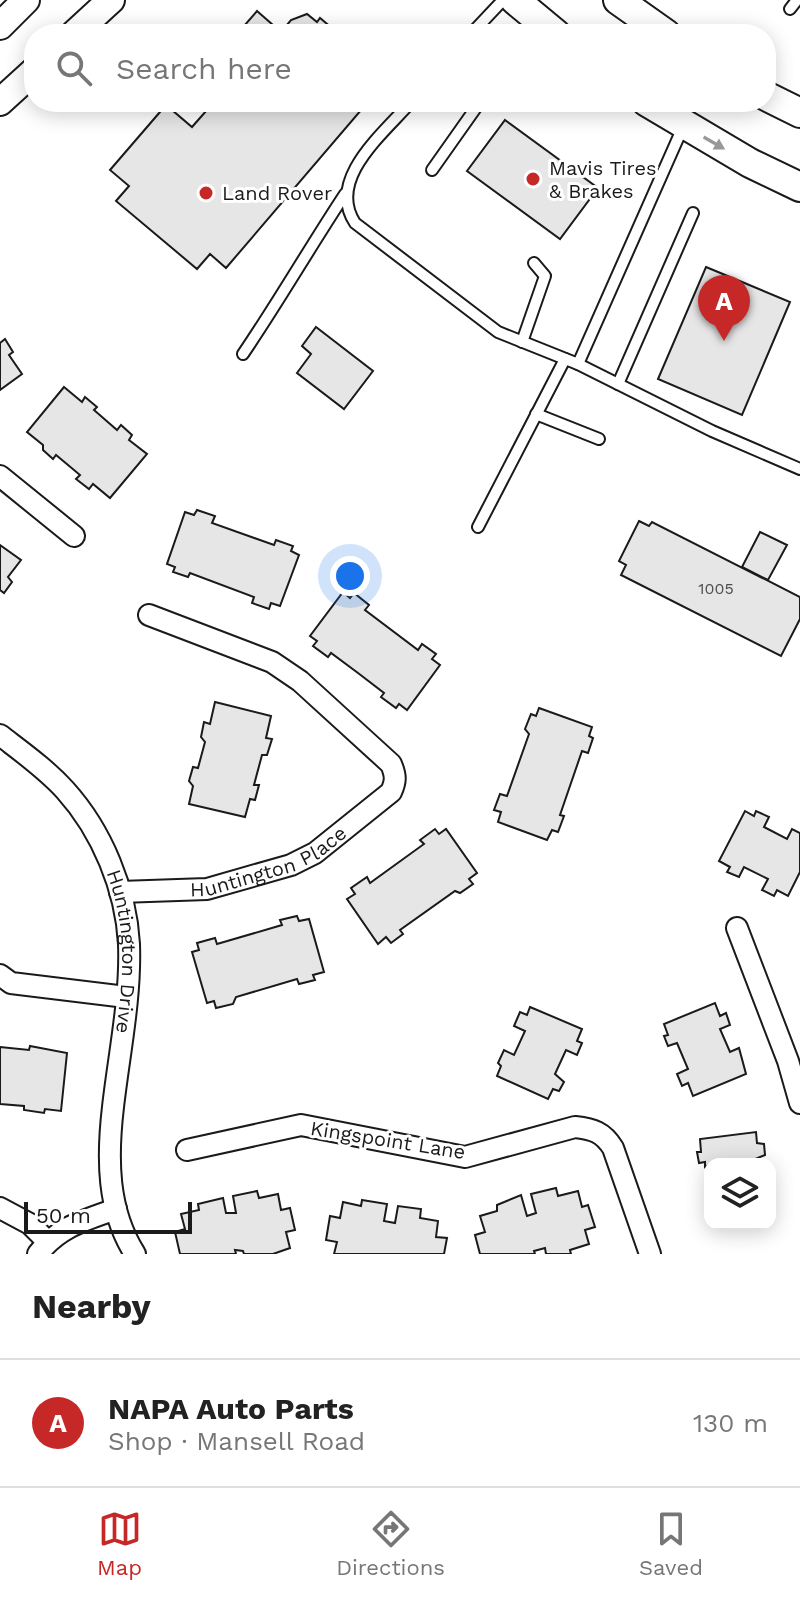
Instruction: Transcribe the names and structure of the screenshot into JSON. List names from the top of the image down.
{
  "streets": {
    "street": ["Huntington Place", "Huntington Drive", "Kingspoint Lane"]
  },
  "crossings": [
    ["Huntington Place", "Huntington Drive"]
  ],
  "places": ["Mavis Tires & Brakes", "Land Rover"],
  "house_numbers": ["1005"],
  "scale_bar": "50 m",
  "page": {
    "search": "Search here",
    "pins": "A",
    "scale": "50 m",
    "heading": "Nearby",
    "list": [
      {
        "mark": "A",
        "name": "NAPA Auto Parts",
        "note": "Shop · Mansell Road",
        "value": "130 m"
      }
    ],
    "nav": ["Map", "Directions", "Saved"]
  }
}
